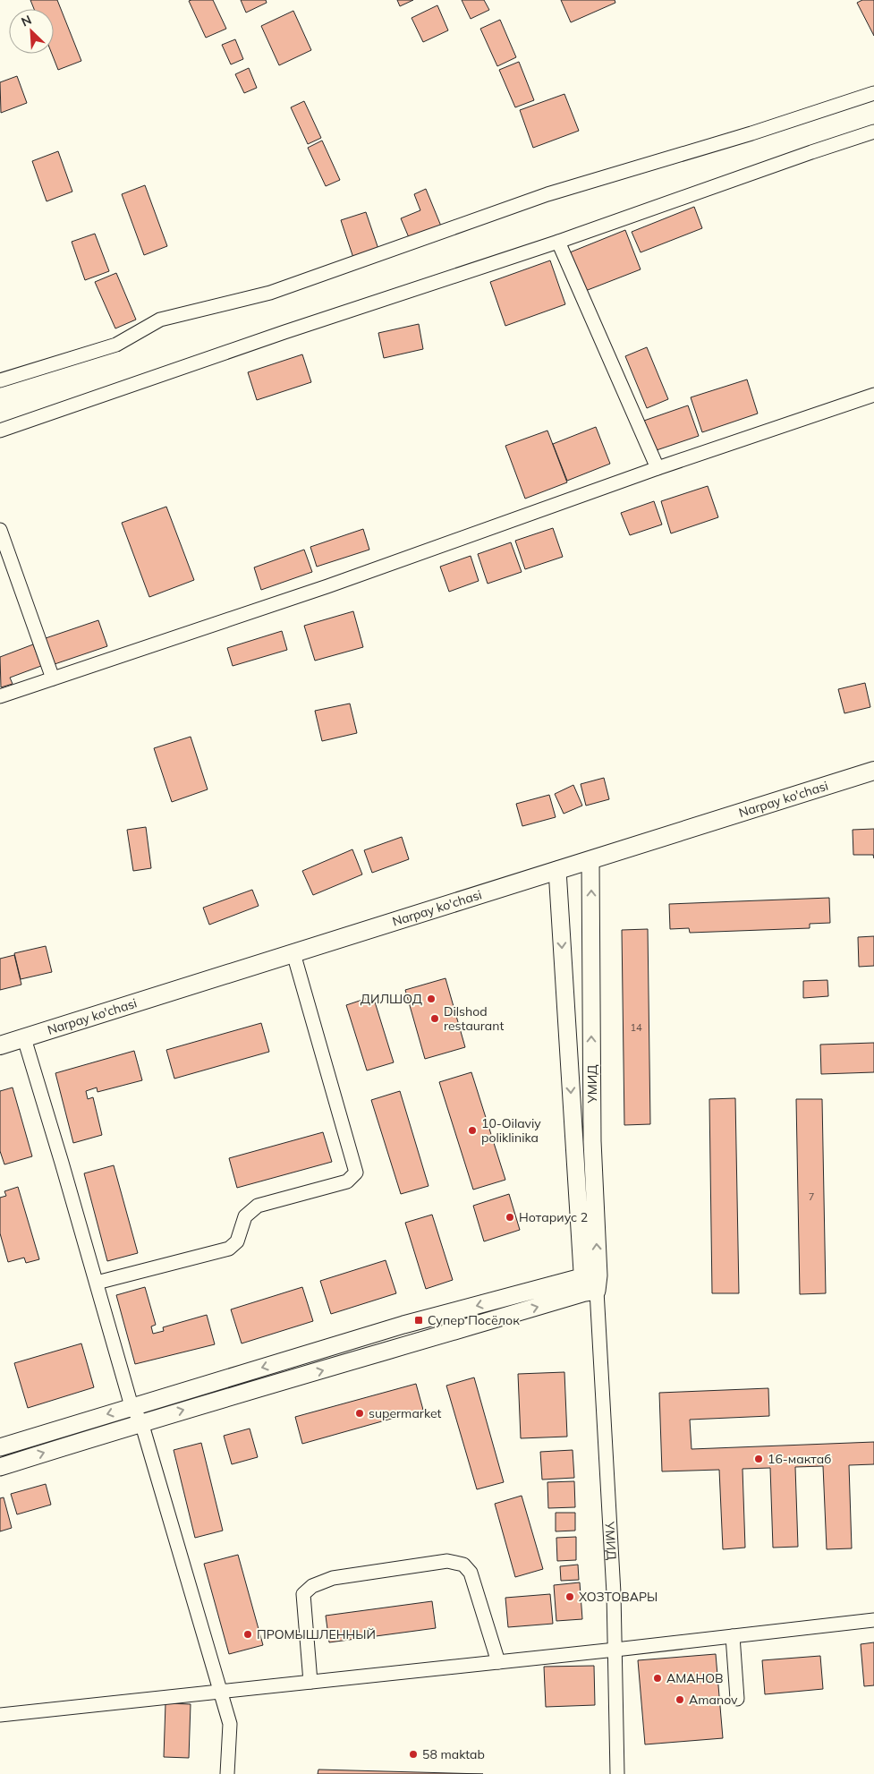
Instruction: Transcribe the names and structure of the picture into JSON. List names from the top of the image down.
{
  "streets": {
    "main road": ["Narpay ko'chasi"],
    "street": ["УМИД"]
  },
  "crossings": [
    ["Narpay ko'chasi", "УМИД"]
  ],
  "places": {
    "other": [
      "ДИЛШОД",
      "Dilshod restaurant",
      "10-Oilaviy poliklinika",
      "Нотариус 2",
      "supermarket",
      "16-мактаб",
      "ХОЗТОВАРЫ",
      "ПРОМЫШЛЕННЫЙ",
      "АМАНОВ",
      "Amanov",
      "58 maktab"
    ],
    "transit": ["Супер Посёлок"]
  },
  "house_numbers": ["14", "7"],
  "north": "top left"
}
